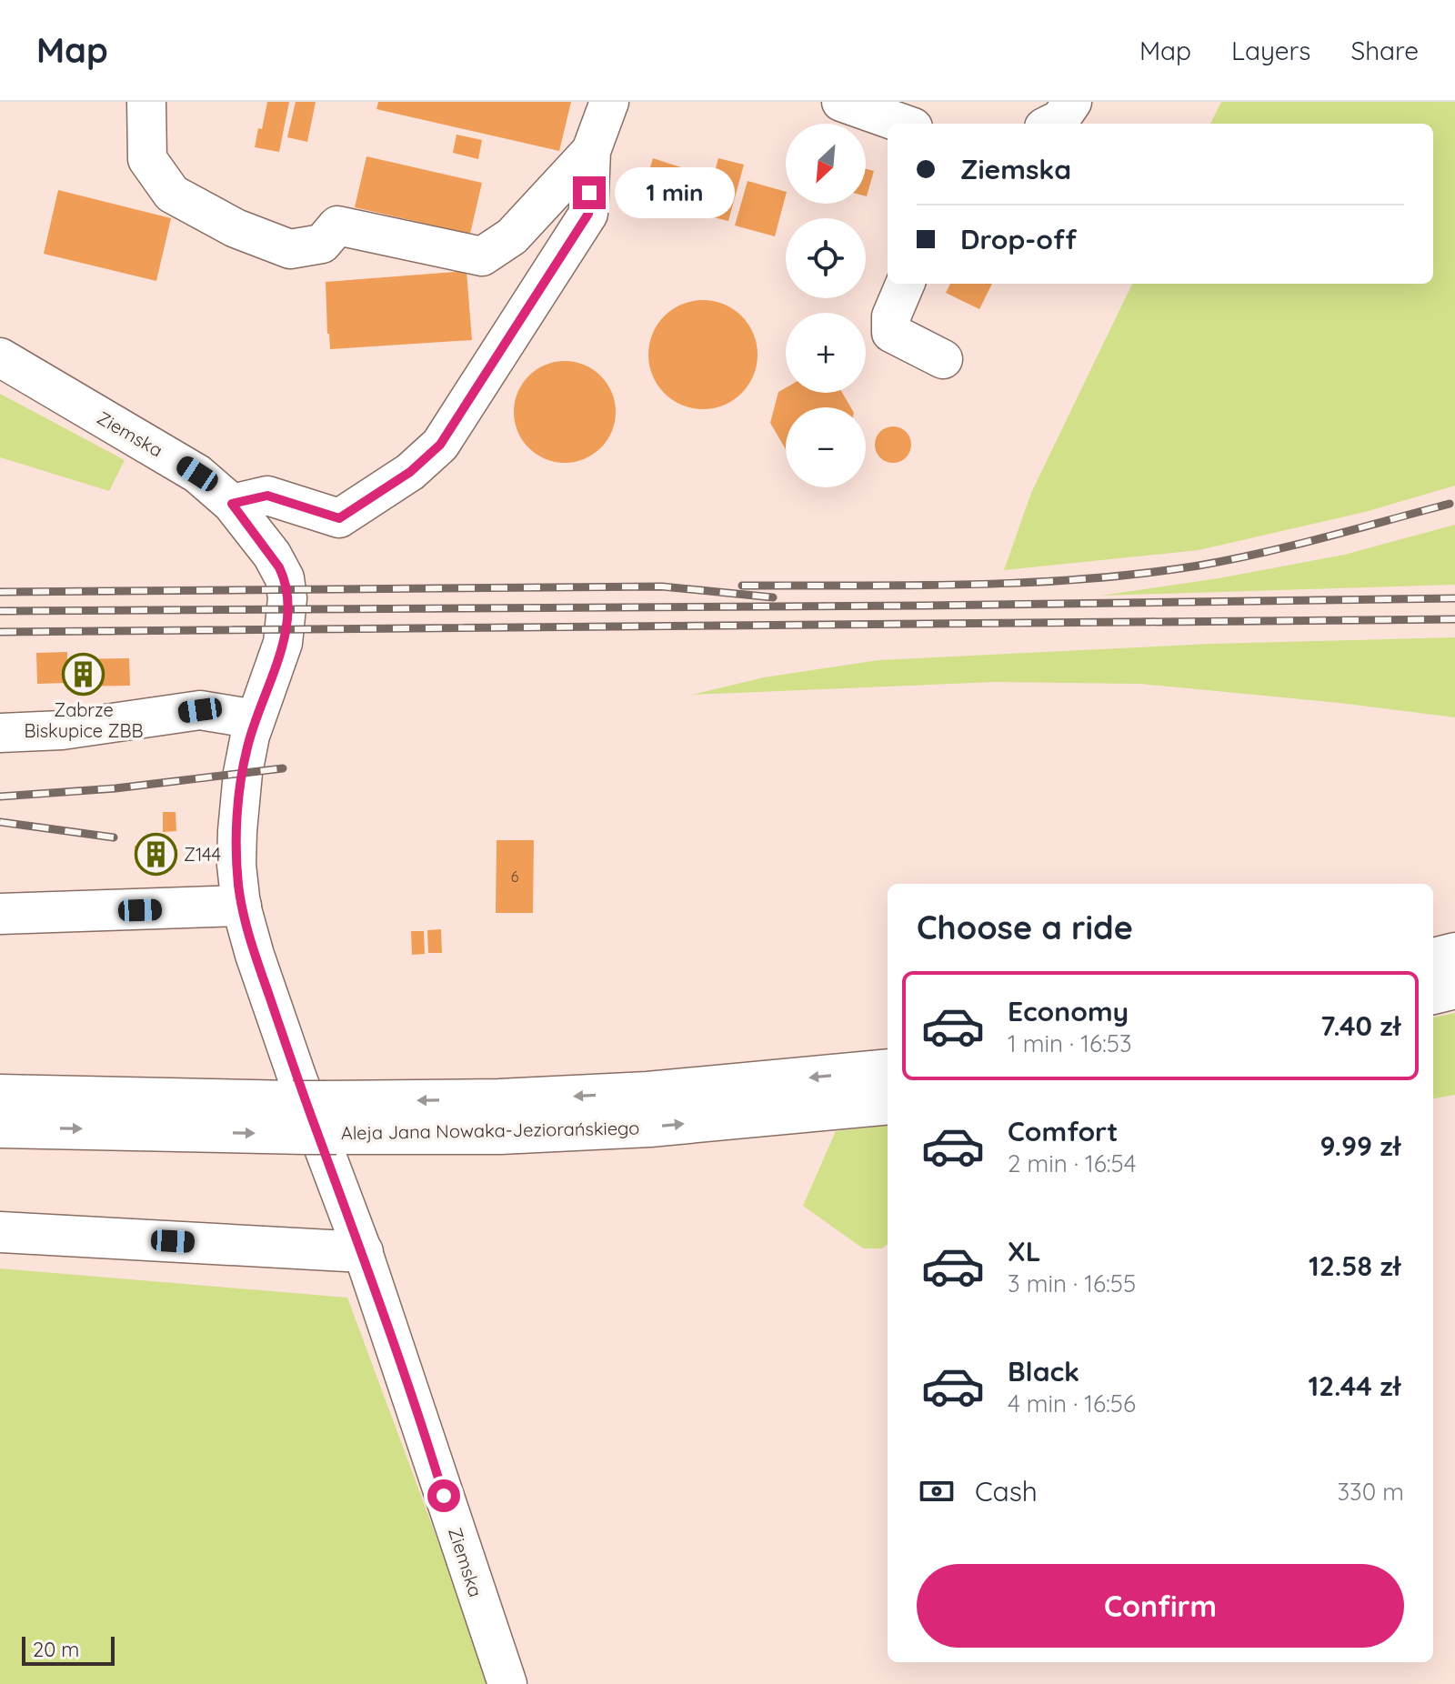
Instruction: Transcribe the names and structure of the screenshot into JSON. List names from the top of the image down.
{
  "streets": {
    "main road": ["Aleja Jana Nowaka-Jeziorańskiego"],
    "street": ["Ziemska"]
  },
  "places": {
    "building": ["Zabrze Biskupice ZBB", "Z144"]
  },
  "house_numbers": ["6"],
  "scale_bar": "20 m",
  "north": "bottom left",
  "page": {
    "header": "Map",
    "nav": ["Map", "Layers", "Share"],
    "map_buttons": ["+", "−"],
    "banner": ["Ziemska", "Drop-off"],
    "bubble": "1 min",
    "heading": "Choose a ride",
    "list": [
      {
        "name": "Economy",
        "note": "1 min · 16:53",
        "value": "7.40 zł"
      },
      {
        "name": "Comfort",
        "note": "2 min · 16:54",
        "value": "9.99 zł"
      },
      {
        "name": "XL",
        "note": "3 min · 16:55",
        "value": "12.58 zł"
      },
      {
        "name": "Black",
        "note": "4 min · 16:56",
        "value": "12.44 zł"
      }
    ],
    "pay": ["Cash", "330 m"],
    "buttons": "Confirm",
    "scale": "20 m"
  }
}
